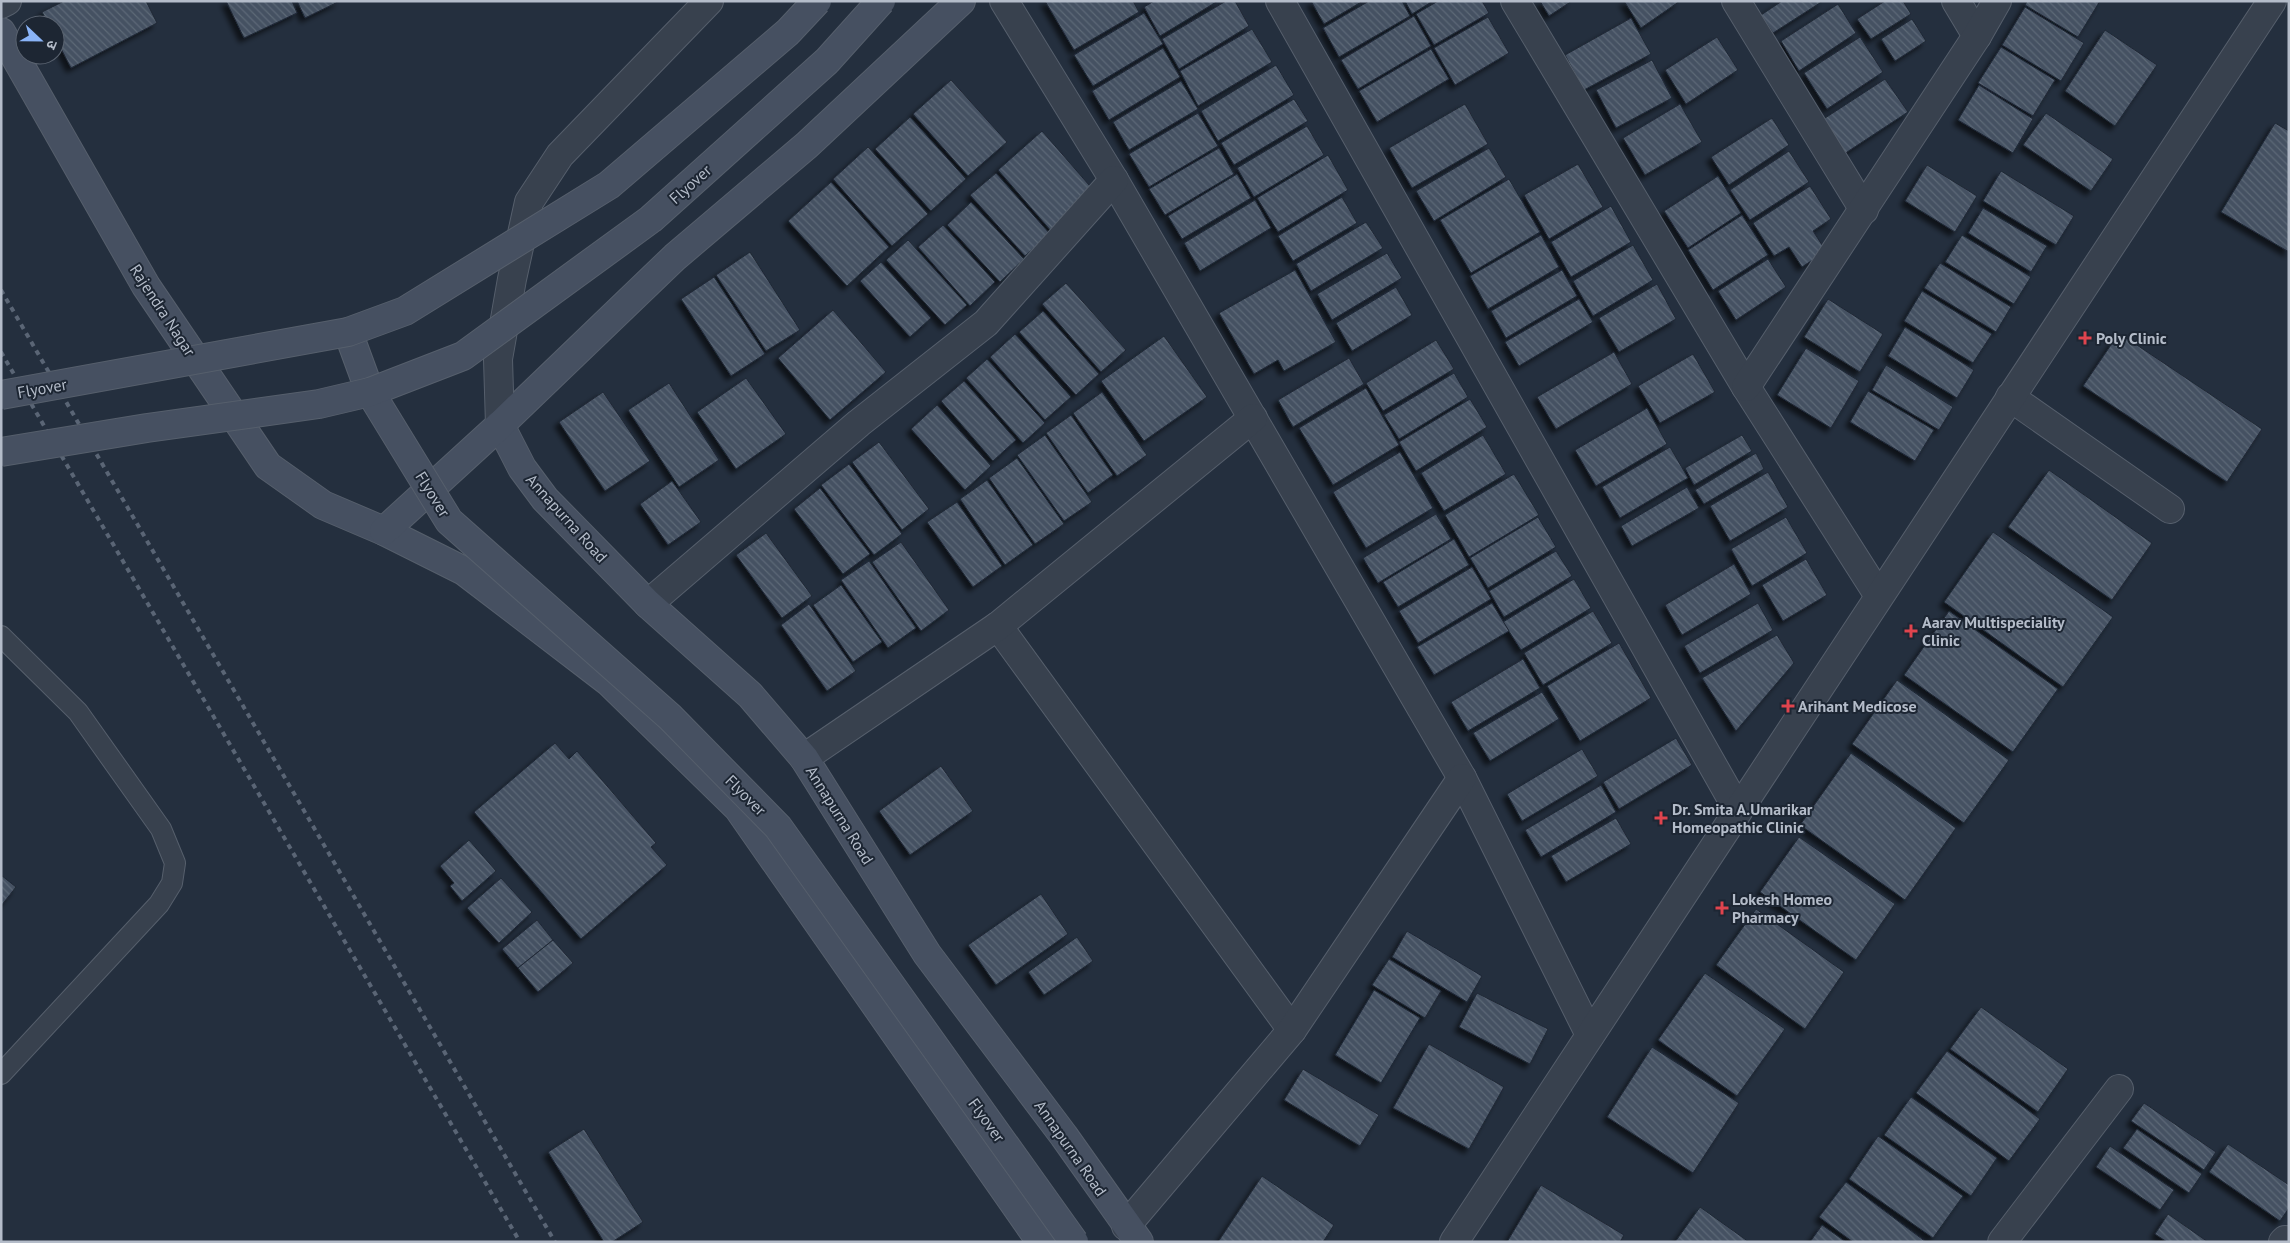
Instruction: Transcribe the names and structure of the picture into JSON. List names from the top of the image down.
{
  "streets": {
    "street": ["Flyover", "Rajendra Nagar", "Annapurna Road"]
  },
  "places": {
    "health": [
      "Poly Clinic",
      "Aarav Multispeciality Clinic",
      "Arihant Medicose",
      "Dr. Smita A.Umarikar Homeopathic Clinic",
      "Lokesh Homeo Pharmacy"
    ]
  },
  "north": "right"
}
